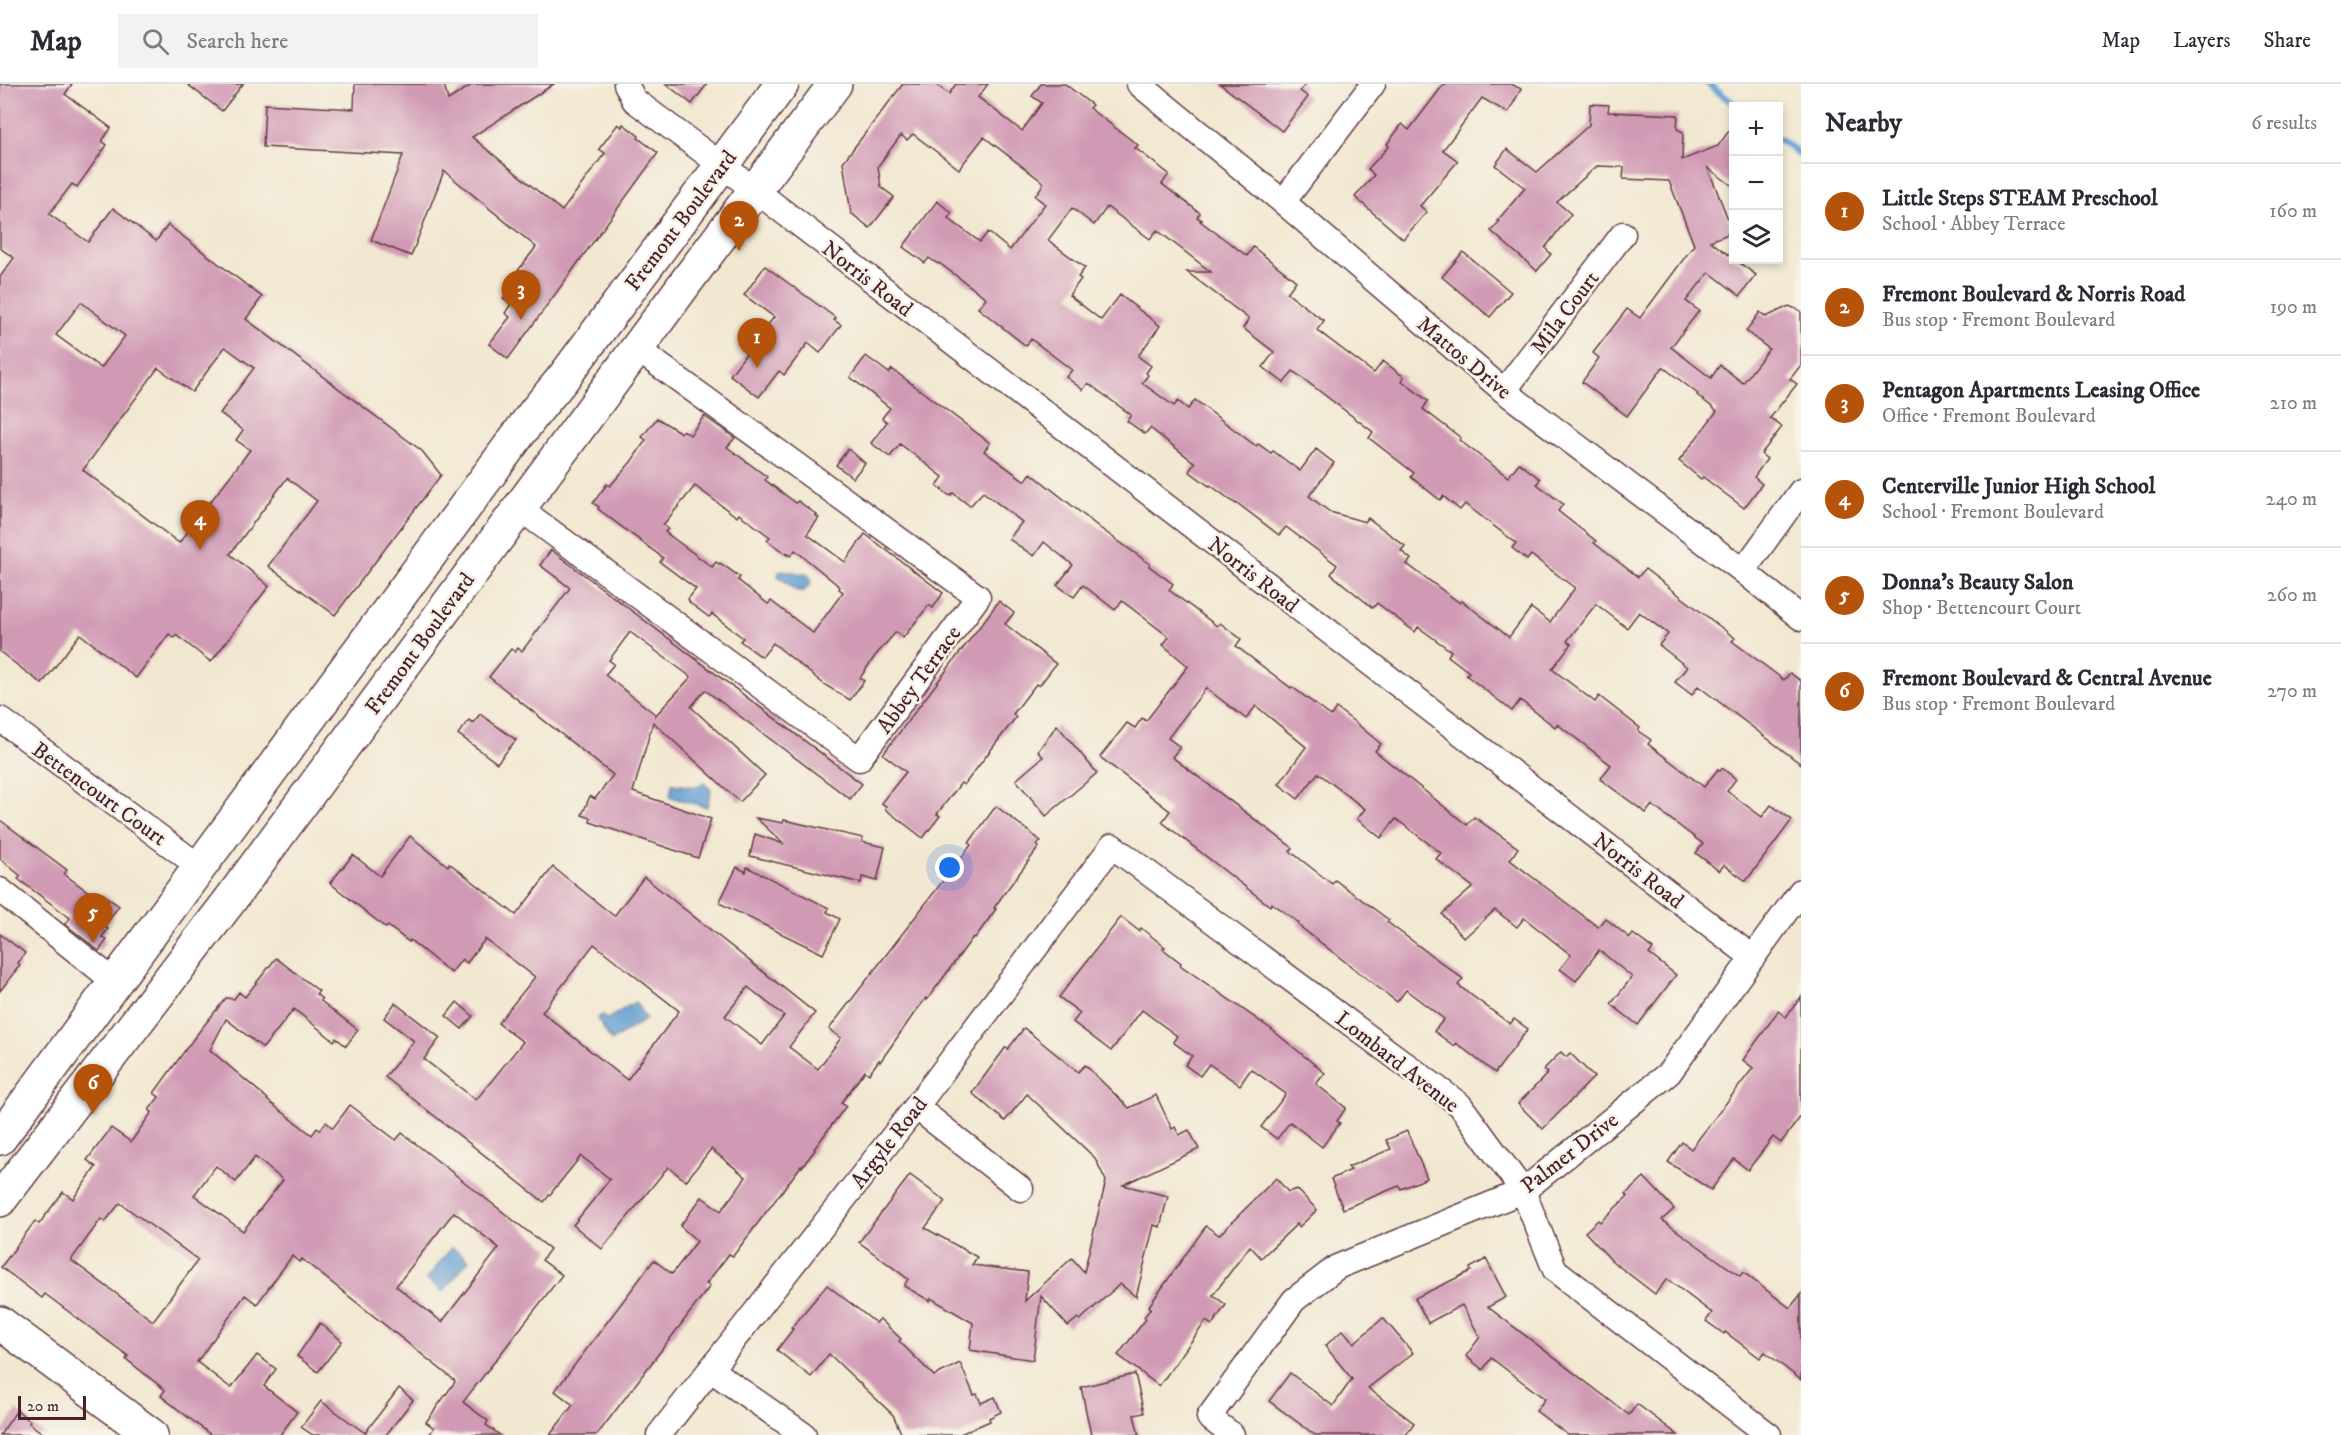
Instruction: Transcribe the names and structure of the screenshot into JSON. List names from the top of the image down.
{
  "streets": {
    "main road": ["Fremont Boulevard"],
    "street": [
      "Norris Road",
      "Mila Court",
      "Mattos Drive",
      "Abbey Terrace",
      "Bettencourt Court",
      "Lombard Avenue",
      "Argyle Road",
      "Palmer Drive"
    ]
  },
  "crossings": [
    ["Fremont Boulevard", "Norris Road"],
    ["Fremont Boulevard", "Abbey Terrace"],
    ["Fremont Boulevard", "Bettencourt Court"],
    ["Norris Road", "Palmer Drive"],
    ["Mila Court", "Mattos Drive"],
    ["Lombard Avenue", "Argyle Road"],
    ["Lombard Avenue", "Palmer Drive"]
  ],
  "scale_bar": "20 m",
  "page": {
    "header": "Map",
    "search": "Search here",
    "nav": ["Map", "Layers", "Share"],
    "heading": ["Nearby", "6 results"],
    "map_buttons": ["+", "−"],
    "list": [
      {
        "mark": "1",
        "name": "Little Steps STEAM Preschool",
        "note": "School · Abbey Terrace",
        "value": "160 m"
      },
      {
        "mark": "2",
        "name": "Fremont Boulevard & Norris Road",
        "note": "Bus stop · Fremont Boulevard",
        "value": "190 m"
      },
      {
        "mark": "3",
        "name": "Pentagon Apartments Leasing Office",
        "note": "Office · Fremont Boulevard",
        "value": "210 m"
      },
      {
        "mark": "4",
        "name": "Centerville Junior High School",
        "note": "School · Fremont Boulevard",
        "value": "240 m"
      },
      {
        "mark": "5",
        "name": "Donna's Beauty Salon",
        "note": "Shop · Bettencourt Court",
        "value": "260 m"
      },
      {
        "mark": "6",
        "name": "Fremont Boulevard & Central Avenue",
        "note": "Bus stop · Fremont Boulevard",
        "value": "270 m"
      }
    ],
    "pins": [
      "2",
      "3",
      "1",
      "4",
      "5",
      "6"
    ],
    "scale": "20 m"
  }
}
